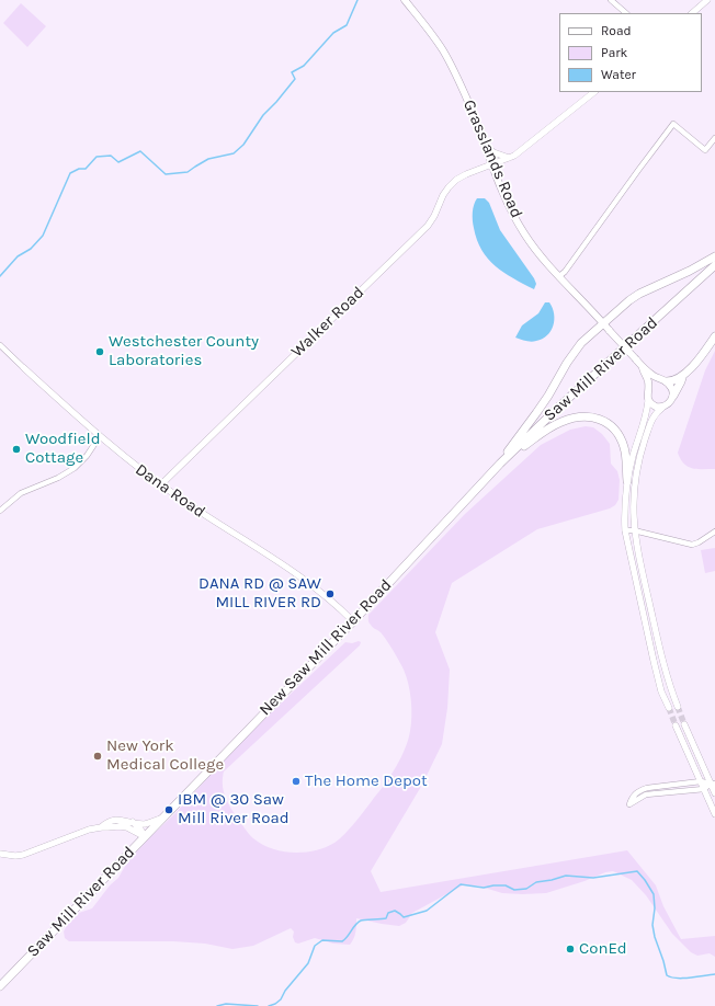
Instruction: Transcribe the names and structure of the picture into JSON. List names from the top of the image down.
{
  "streets": {
    "main road": ["Grasslands Road", "Saw Mill River Road", "New Saw Mill River Road"],
    "street": ["Walker Road", "Dana Road"]
  },
  "crossings": [
    ["Grasslands Road", "Walker Road"],
    ["Walker Road", "Dana Road"],
    ["Saw Mill River Road", "New Saw Mill River Road"],
    ["Dana Road", "New Saw Mill River Road"]
  ],
  "places": [
    "Westchester County Laboratories",
    "Woodfield Cottage",
    "DANA RD @ SAW MILL RIVER RD",
    "New York Medical College",
    "The Home Depot",
    "IBM @ 30 Saw Mill River Road",
    "ConEd"
  ],
  "legend": ["Road", "Park", "Water"]
}
